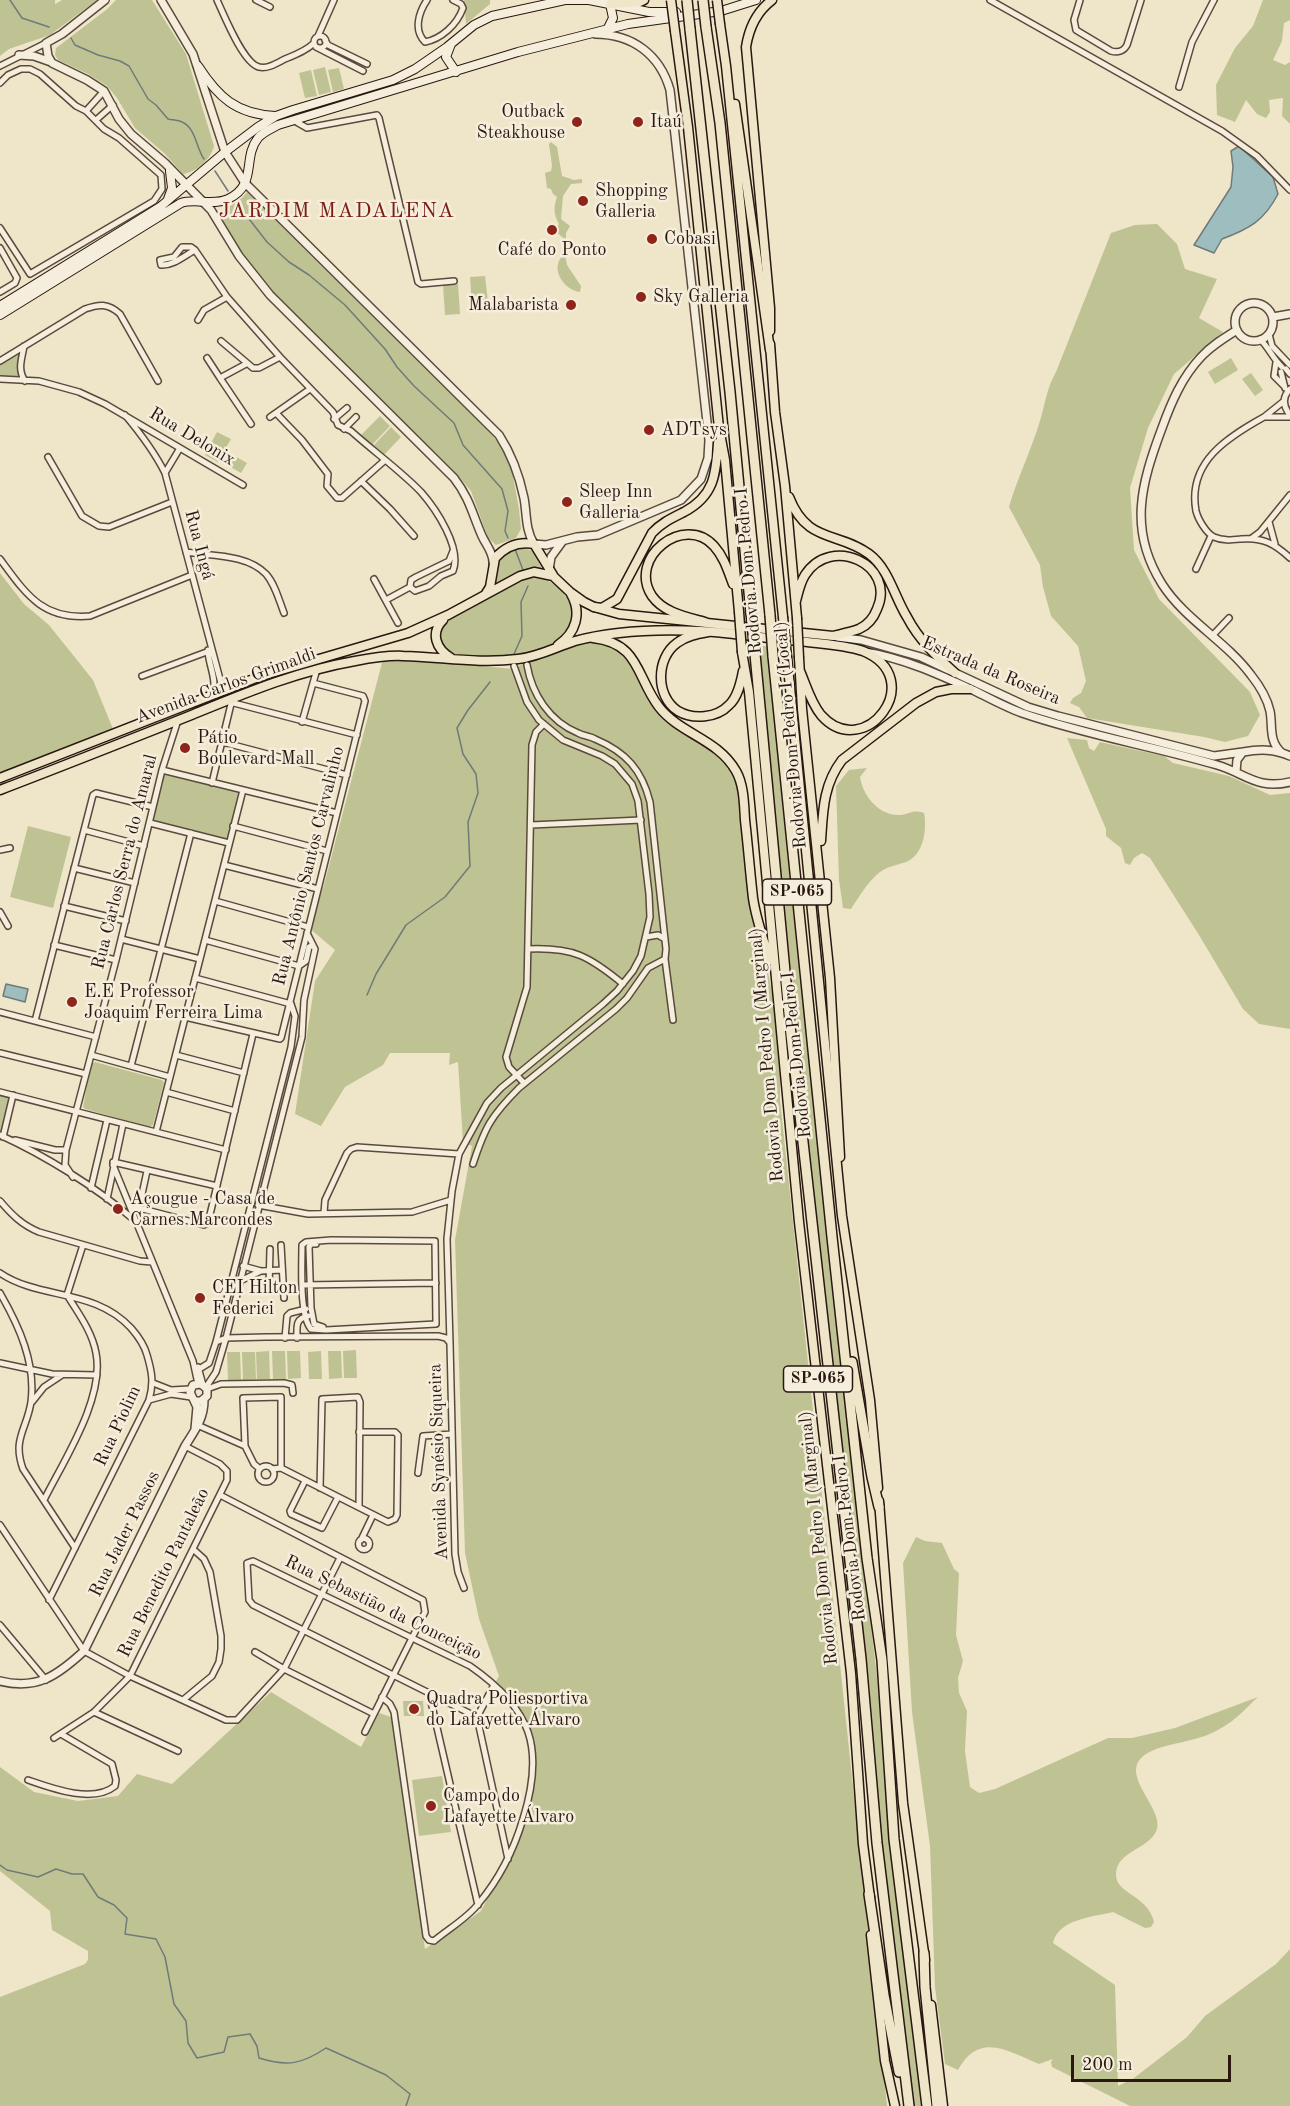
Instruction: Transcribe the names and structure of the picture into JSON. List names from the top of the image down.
{
  "streets": {
    "highway": ["Rodovia Dom Pedro I", "SP-065"],
    "main road": ["Avenida Carlos Grimaldi", "Rodovia Dom Pedro I (Local)", "Rodovia Dom Pedro I (Marginal)"],
    "street": [
      "Rua Delonix",
      "Rua Ingá",
      "Estrada da Roseira",
      "Rua Carlos Serra do Amaral",
      "Rua Antônio Santos Carvalinho",
      "Rua Piolim",
      "Avenida Synésio Siqueira",
      "Rua Jader Passos",
      "Rua Benedito Pantaleão",
      "Rua Sebastião da Conceição"
    ]
  },
  "crossings": [
    ["Rua Delonix", "Rua Ingá"],
    ["Estrada da Roseira", "Avenida Carlos Grimaldi"],
    ["Avenida Carlos Grimaldi", "Rua Carlos Serra do Amaral"],
    ["Rodovia Dom Pedro I (Local)", "SP-065"],
    ["Rua Jader Passos", "Rua Benedito Pantaleão"]
  ],
  "districts": ["JARDIM MADALENA"],
  "places": [
    "Outback Steakhouse",
    "Itaú",
    "Shopping Galleria",
    "Café do Ponto",
    "Cobasi",
    "Sky Galleria",
    "Malabarista",
    "ADTsys",
    "Sleep Inn Galleria",
    "Pátio Boulevard Mall",
    "E.E Professor Joaquim Ferreira Lima",
    "Açougue - Casa de Carnes Marcondes",
    "CEI Hilton Federici",
    "Quadra Poliesportiva do Lafayette Álvaro",
    "Campo do Lafayette Álvaro"
  ],
  "scale_bar": "200 m"
}
